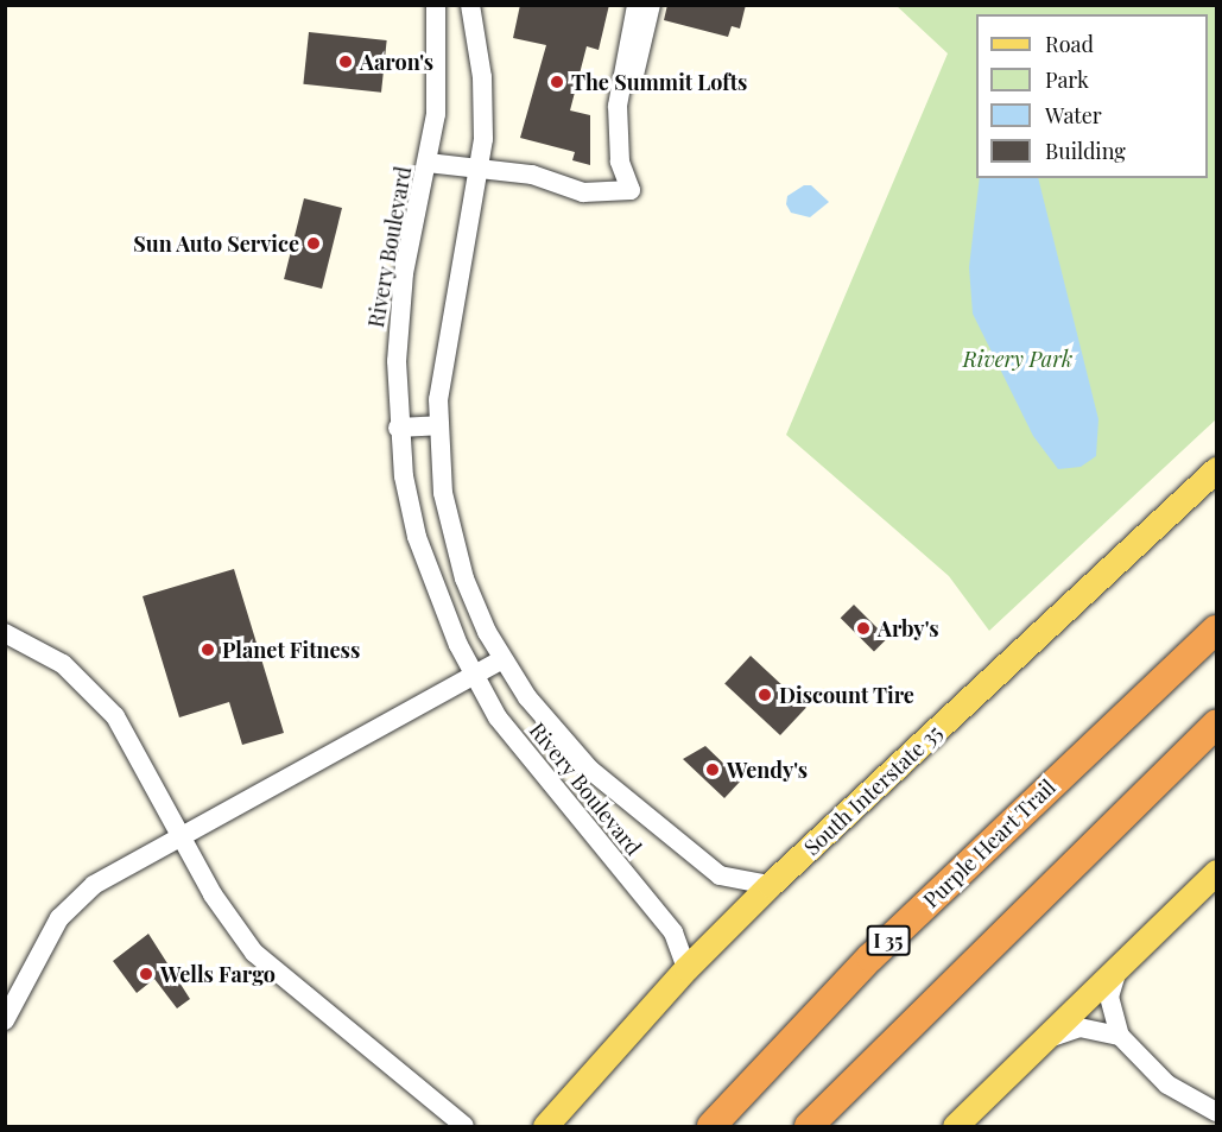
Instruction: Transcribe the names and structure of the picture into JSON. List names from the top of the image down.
{
  "streets": {
    "highway": ["Purple Heart Trail", "I 35"],
    "main road": ["South Interstate 35"],
    "street": ["Rivery Boulevard"]
  },
  "crossings": [
    ["Rivery Boulevard", "South Interstate 35"]
  ],
  "parks": ["Rivery Park"],
  "places": [
    "Aaron's",
    "The Summit Lofts",
    "Sun Auto Service",
    "Arby's",
    "Planet Fitness",
    "Discount Tire",
    "Wendy's",
    "Wells Fargo"
  ],
  "legend": [
    "Road",
    "Park",
    "Water",
    "Building"
  ]
}
